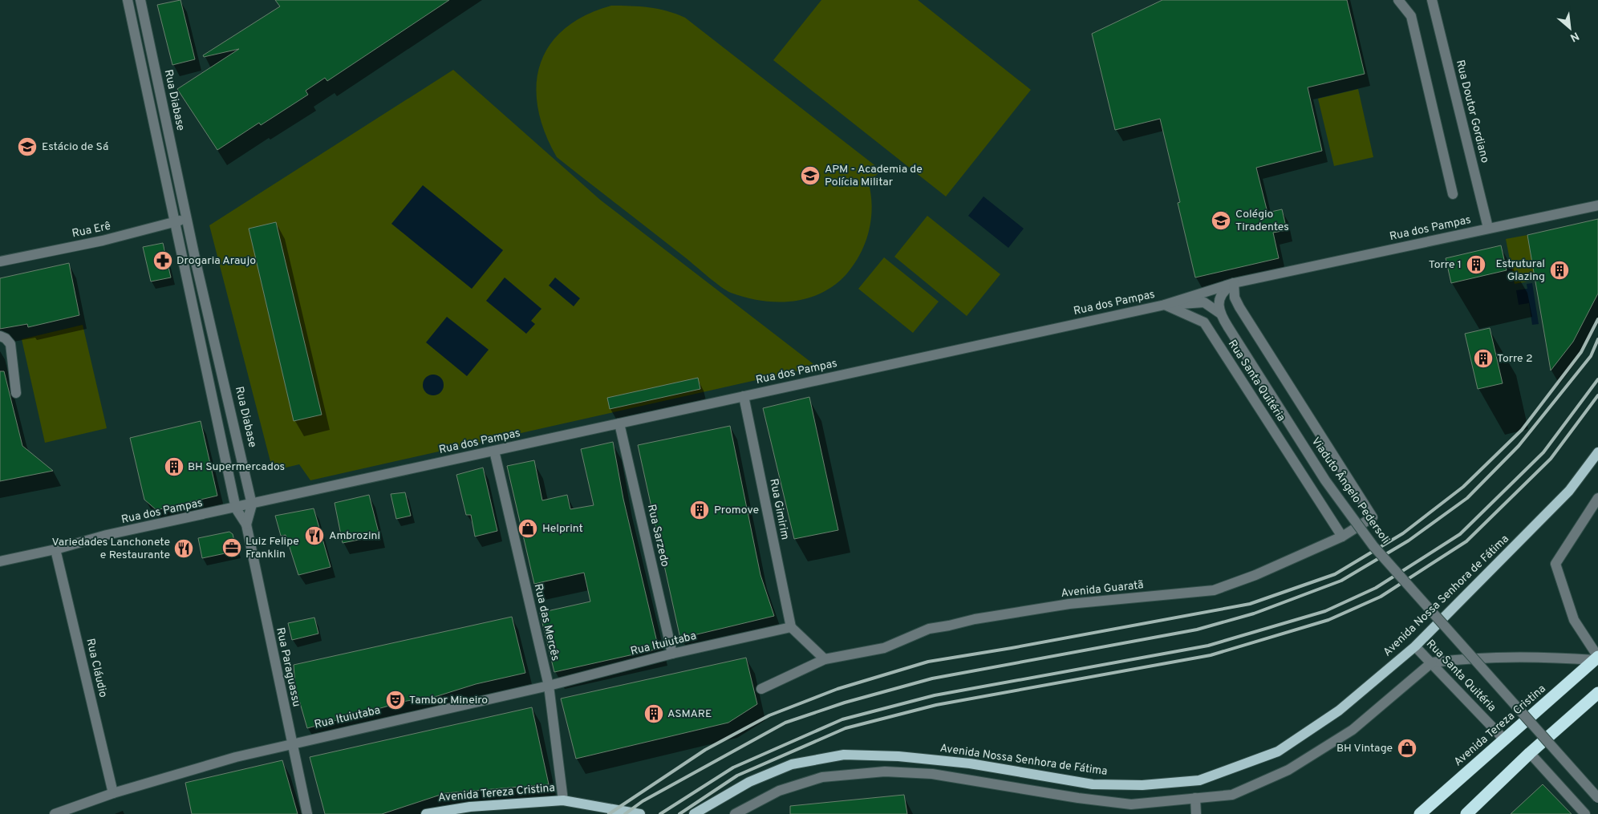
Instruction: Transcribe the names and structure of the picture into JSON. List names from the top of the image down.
{
  "streets": {
    "highway": ["Avenida Tereza Cristina"],
    "main road": ["Avenida Nossa Senhora de Fátima"],
    "street": [
      "Rua Diabase",
      "Rua Doutor Gordiano",
      "Rua dos Pampas",
      "Rua Erê",
      "Rua Santa Quitéria",
      "Viaduto Ângelo Pedersoli",
      "Rua Gimirim",
      "Rua Sarzedo",
      "Avenida Guaratã",
      "Rua das Mercês",
      "Rua Ituiutaba",
      "Rua Paraguassu",
      "Rua Cláudio"
    ]
  },
  "crossings": [
    ["Rua Diabase", "Rua dos Pampas"],
    ["Rua Diabase", "Rua Erê"],
    ["Rua Diabase", "Rua Paraguassu"],
    ["Rua Doutor Gordiano", "Rua dos Pampas"],
    ["Rua dos Pampas", "Rua Santa Quitéria"],
    ["Rua dos Pampas", "Rua Gimirim"],
    ["Rua dos Pampas", "Rua Sarzedo"],
    ["Rua dos Pampas", "Avenida Guaratã"],
    ["Rua dos Pampas", "Rua das Mercês"],
    ["Rua dos Pampas", "Rua Cláudio"],
    ["Rua Santa Quitéria", "Viaduto Ângelo Pedersoli"],
    ["Rua Santa Quitéria", "Avenida Guaratã"],
    ["Rua Santa Quitéria", "Avenida Nossa Senhora de Fátima"],
    ["Rua Santa Quitéria", "Avenida Tereza Cristina"],
    ["Rua Gimirim", "Rua Ituiutaba"],
    ["Rua Sarzedo", "Rua Ituiutaba"],
    ["Rua das Mercês", "Rua Ituiutaba"],
    ["Rua das Mercês", "Avenida Tereza Cristina"],
    ["Rua Ituiutaba", "Rua Paraguassu"],
    ["Rua Ituiutaba", "Rua Cláudio"]
  ],
  "places": {
    "school or university": ["Estácio de Sá", "APM - Academia de Polícia Militar", "Colégio Tiradentes"],
    "pharmacy": ["Drogaria Araujo"],
    "building": [
      "Torre 1",
      "Estrutural Glazing",
      "Torre 2",
      "BH Supermercados",
      "Promove",
      "ASMARE"
    ],
    "shop": ["Helprint", "BH Vintage"],
    "restaurant": ["Ambrozini", "Variedades Lanchonete e Restaurante"],
    "office": ["Luiz Felipe Franklin"],
    "theatre": ["Tambor Mineiro"]
  },
  "north": "bottom right"
}
